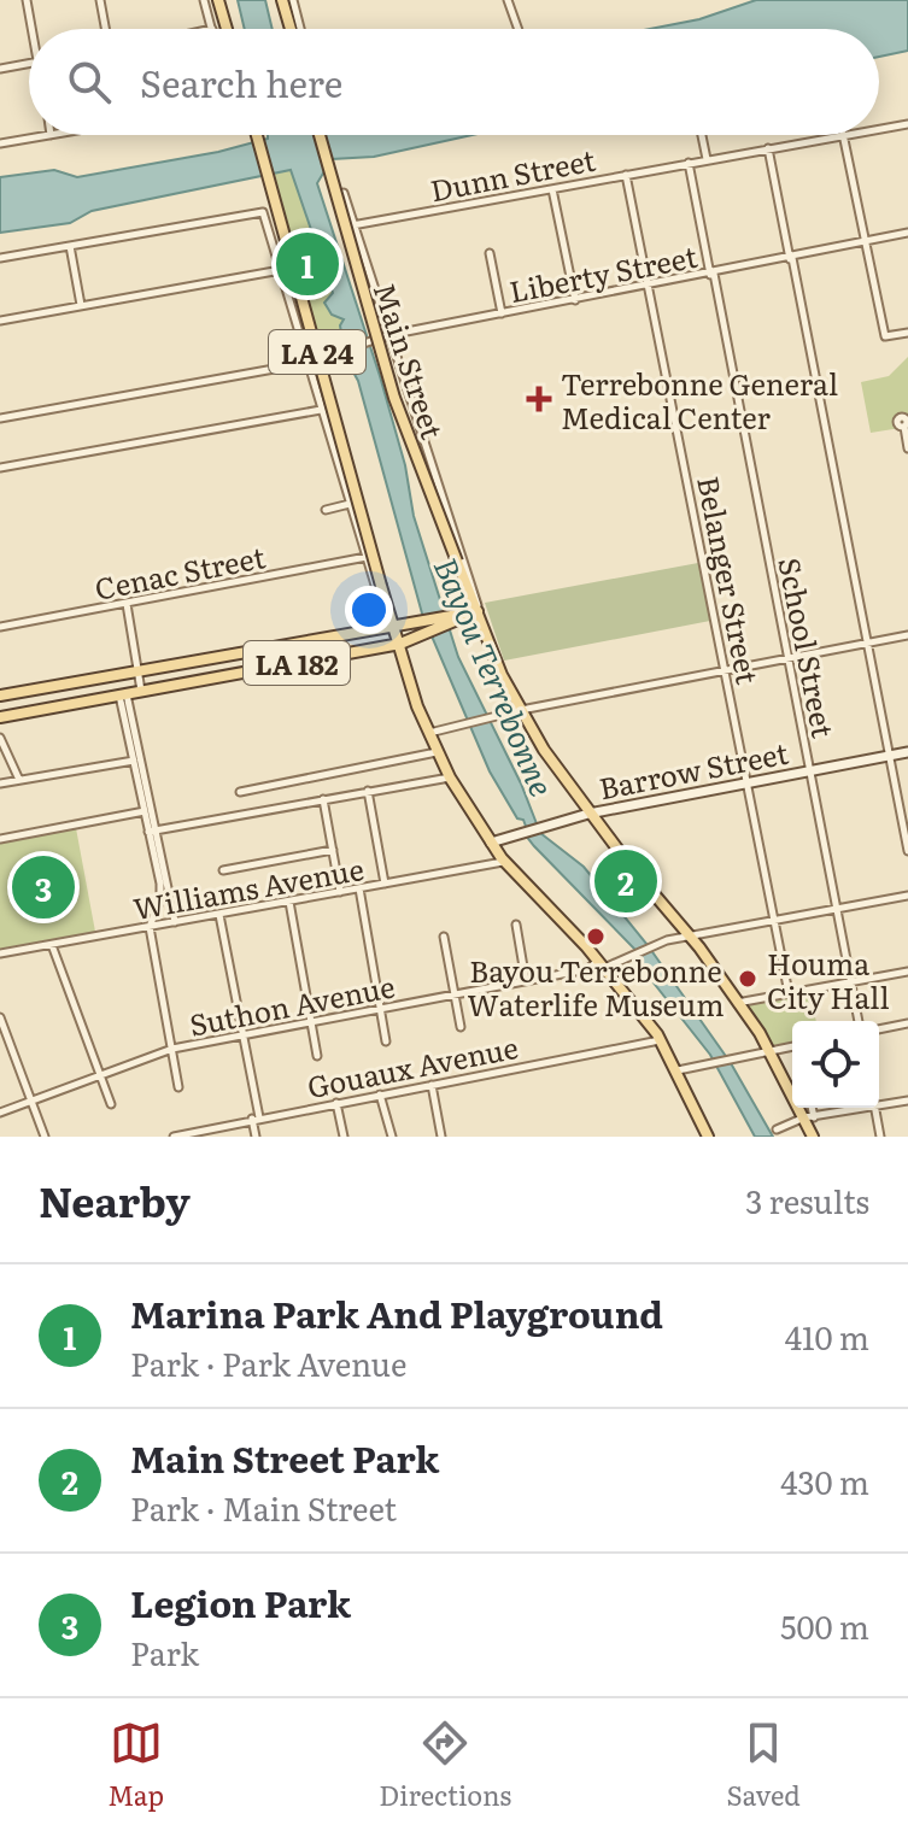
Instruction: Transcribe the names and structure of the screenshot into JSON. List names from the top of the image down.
{
  "streets": {
    "main road": [
      "LA 24",
      "Main Street",
      "LA 182",
      "Barrow Street"
    ],
    "street": [
      "Dunn Street",
      "Liberty Street",
      "Cenac Street",
      "Belanger Street",
      "School Street",
      "Williams Avenue",
      "Suthon Avenue",
      "Gouaux Avenue"
    ]
  },
  "crossings": [
    ["Dunn Street", "Main Street"],
    ["Dunn Street", "Belanger Street"],
    ["Dunn Street", "School Street"],
    ["Liberty Street", "Main Street"],
    ["Liberty Street", "Belanger Street"],
    ["Liberty Street", "School Street"],
    ["LA 24", "LA 182"],
    ["LA 24", "Barrow Street"],
    ["LA 24", "Williams Avenue"],
    ["LA 24", "Suthon Avenue"],
    ["LA 24", "Gouaux Avenue"],
    ["Main Street", "LA 182"],
    ["Main Street", "Barrow Street"],
    ["Main Street", "Suthon Avenue"],
    ["Belanger Street", "Barrow Street"],
    ["Belanger Street", "Suthon Avenue"],
    ["School Street", "Barrow Street"],
    ["School Street", "Suthon Avenue"]
  ],
  "water": ["Bayou Terrebonne"],
  "places": {
    "health": ["Terrebonne General Medical Center"],
    "other": ["Bayou Terrebonne Waterlife Museum", "Houma City Hall"]
  },
  "page": {
    "search": "Search here",
    "pins": ["1", "2", "3"],
    "heading": ["Nearby", "3 results"],
    "list": [
      {
        "mark": "1",
        "name": "Marina Park And Playground",
        "note": "Park · Park Avenue",
        "value": "410 m"
      },
      {
        "mark": "2",
        "name": "Main Street Park",
        "note": "Park · Main Street",
        "value": "430 m"
      },
      {
        "mark": "3",
        "name": "Legion Park",
        "note": "Park",
        "value": "500 m"
      }
    ],
    "nav": ["Map", "Directions", "Saved"]
  }
}
